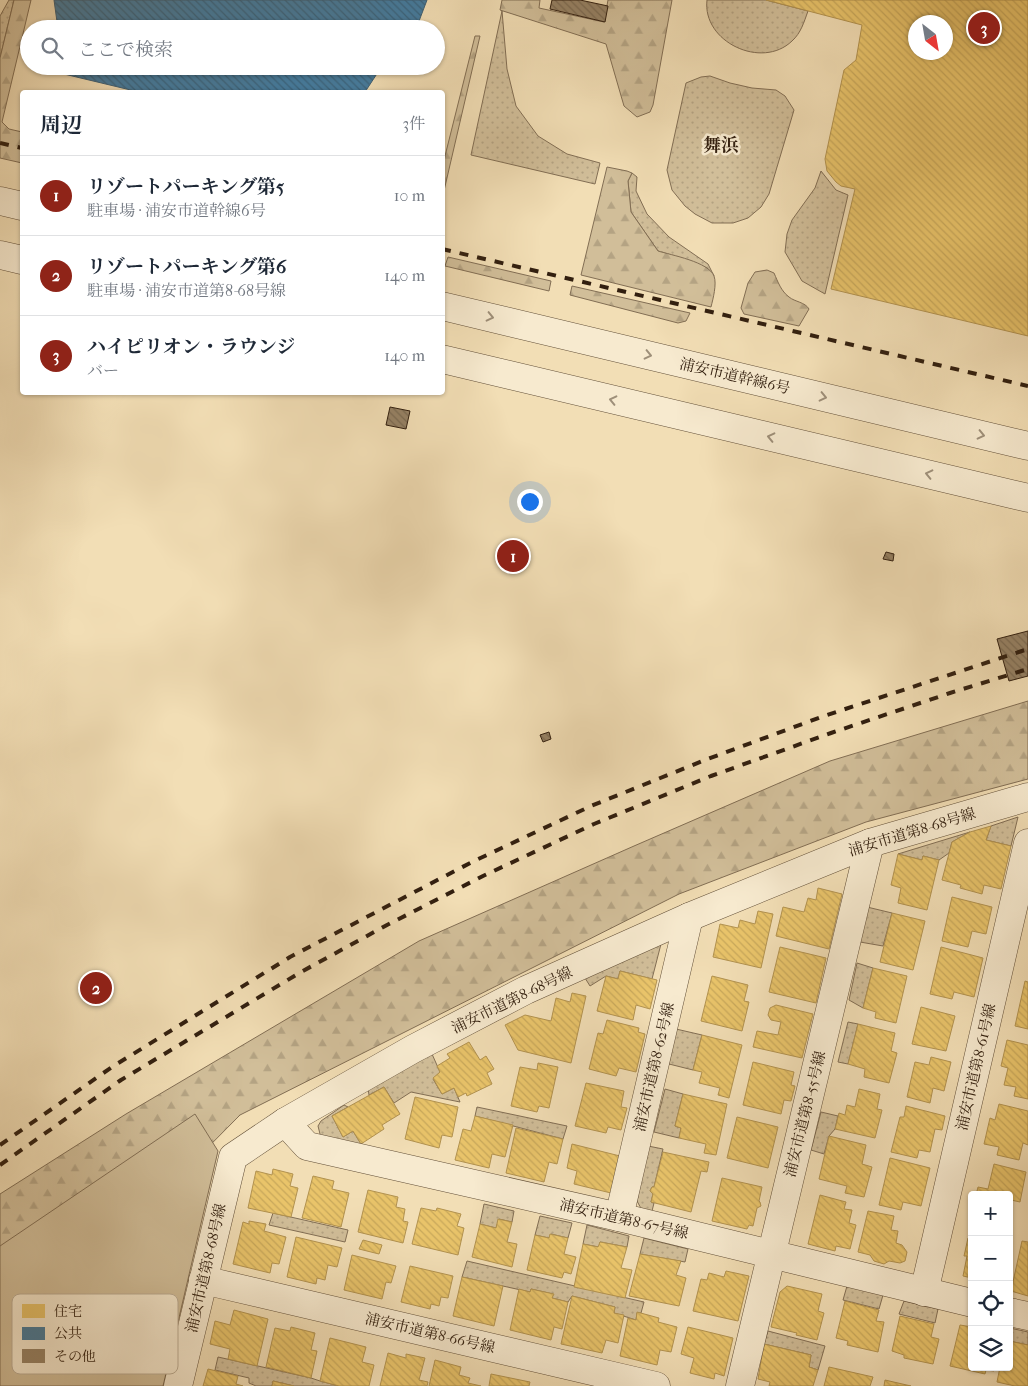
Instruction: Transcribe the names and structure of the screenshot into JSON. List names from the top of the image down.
{
  "streets": {
    "street": [
      "浦安市道幹線6号",
      "浦安市道第8-68号線",
      "浦安市道第8-62号線",
      "浦安市道第8-61号線",
      "浦安市道第8-55号線",
      "浦安市道第8-67号線",
      "浦安市道第8-66号線"
    ]
  },
  "crossings": [
    ["浦安市道第8-68号線", "浦安市道第8-62号線"],
    ["浦安市道第8-68号線", "浦安市道第8-55号線"],
    ["浦安市道第8-68号線", "浦安市道第8-67号線"],
    ["浦安市道第8-68号線", "浦安市道第8-66号線"],
    ["浦安市道第8-62号線", "浦安市道第8-67号線"],
    ["浦安市道第8-61号線", "浦安市道第8-67号線"],
    ["浦安市道第8-55号線", "浦安市道第8-67号線"]
  ],
  "districts": ["舞浜"],
  "legend": ["住宅", "公共", "その他"],
  "north": "bottom right",
  "page": {
    "pins": ["3", "1", "2"],
    "search": "ここで検索",
    "heading": ["周辺", "3件"],
    "list": [
      {
        "mark": "1",
        "name": "リゾートパーキング第5",
        "note": "駐車場 · 浦安市道幹線6号",
        "value": "10 m"
      },
      {
        "mark": "2",
        "name": "リゾートパーキング第6",
        "note": "駐車場 · 浦安市道第8-68号線",
        "value": "140 m"
      },
      {
        "mark": "3",
        "name": "ハイピリオン・ラウンジ",
        "note": "バー",
        "value": "140 m"
      }
    ],
    "map_buttons": ["+", "−"]
  }
}
